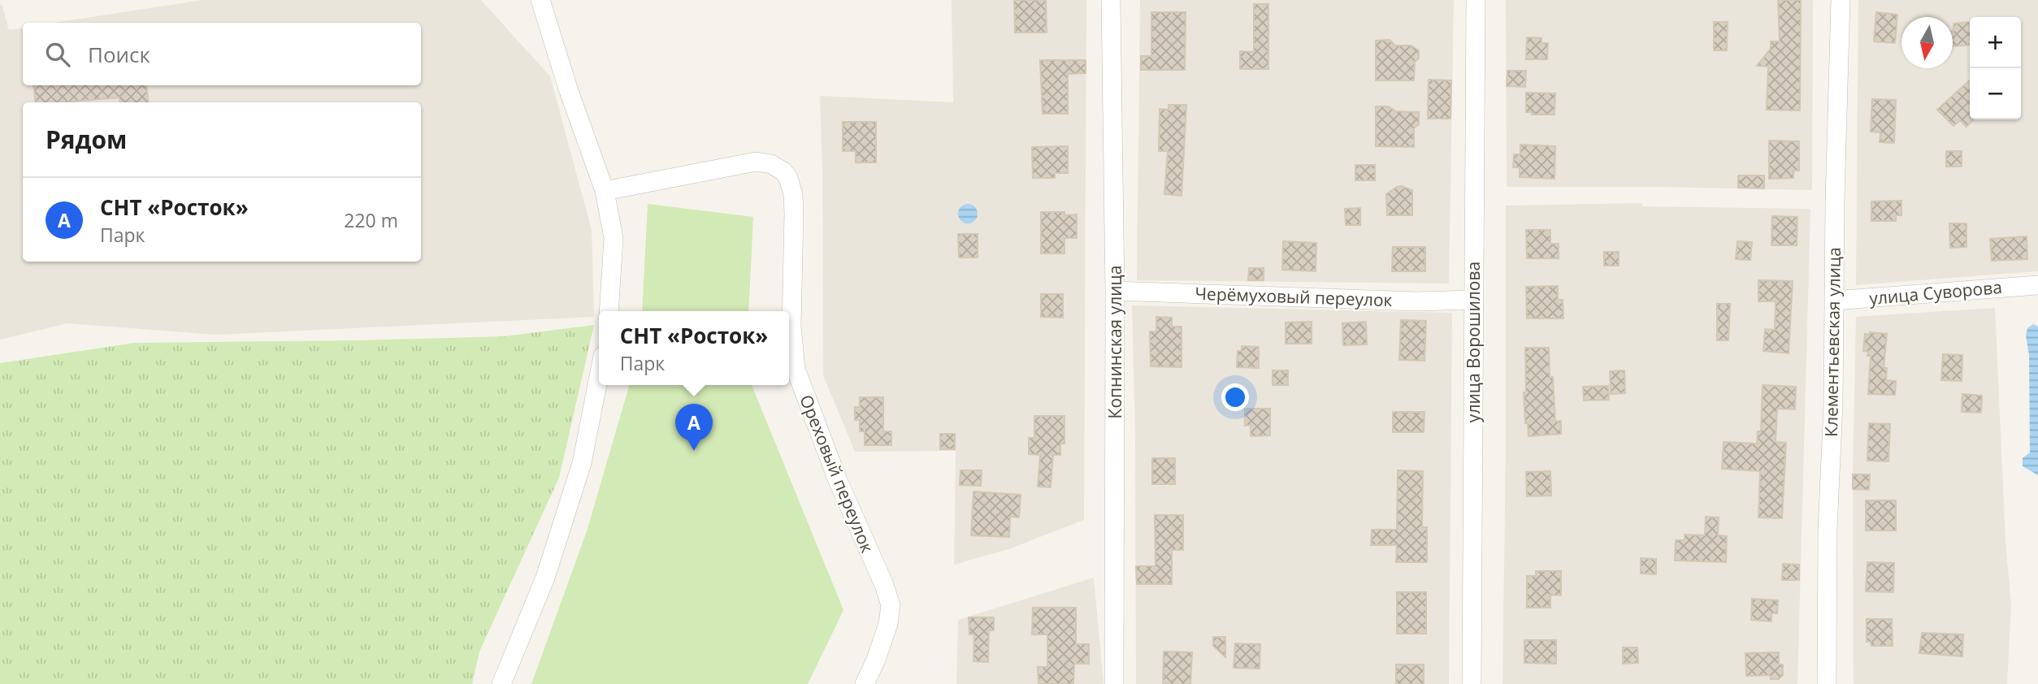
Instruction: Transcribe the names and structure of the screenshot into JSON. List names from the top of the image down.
{
  "streets": {
    "street": [
      "улица Суворова",
      "Черёмуховый переулок",
      "Копнинская улица",
      "улица Ворошилова",
      "Клементьевская улица",
      "Ореховый переулок"
    ]
  },
  "crossings": [
    ["улица Суворова", "Клементьевская улица"],
    ["Черёмуховый переулок", "Копнинская улица"],
    ["Черёмуховый переулок", "улица Ворошилова"]
  ],
  "north": "bottom",
  "page": {
    "map_buttons": ["+", "−"],
    "search": "Поиск",
    "heading": "Рядом",
    "list": [
      {
        "mark": "A",
        "name": "СНТ «Росток»",
        "note": "Парк",
        "value": "220 m"
      }
    ],
    "popup": ["СНТ «Росток»", "Парк"],
    "pins": "A"
  }
}
